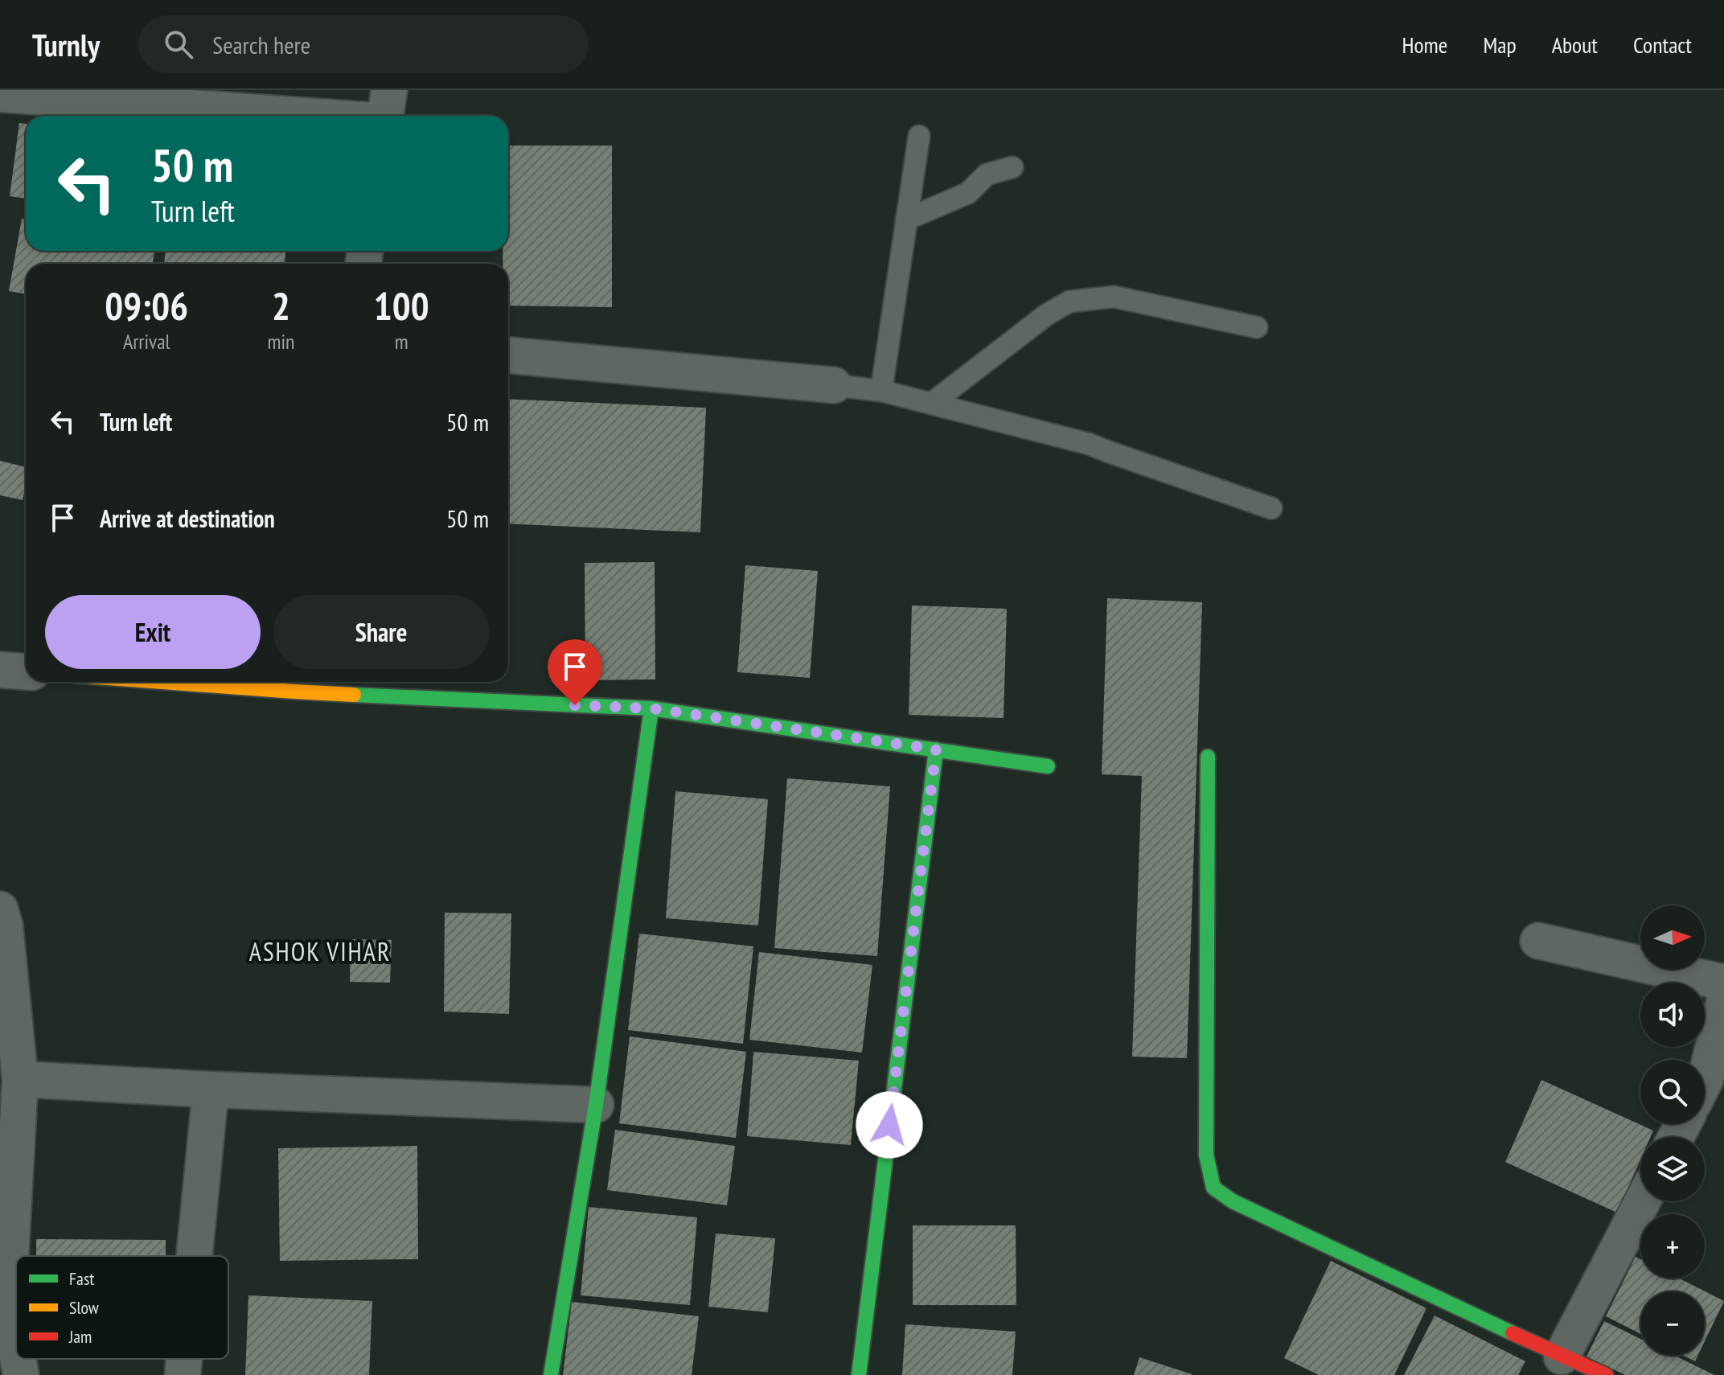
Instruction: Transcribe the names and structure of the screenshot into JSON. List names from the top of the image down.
{
  "districts": ["ASHOK VIHAR"],
  "legend": ["Fast", "Slow", "Jam"],
  "north": "right",
  "page": {
    "header": "Turnly",
    "search": "Search here",
    "nav": [
      "Home",
      "Map",
      "About",
      "Contact"
    ],
    "turn": ["50 m", "Turn left"],
    "eta": [
      "09:06",
      "Arrival",
      "2",
      "min",
      "100",
      "m"
    ],
    "list": [
      {
        "name": "Turn left",
        "value": "50 m"
      },
      {
        "name": "Arrive at destination",
        "value": "50 m"
      }
    ],
    "buttons": ["Exit", "Share"],
    "map_buttons": ["+", "−"]
  }
}
